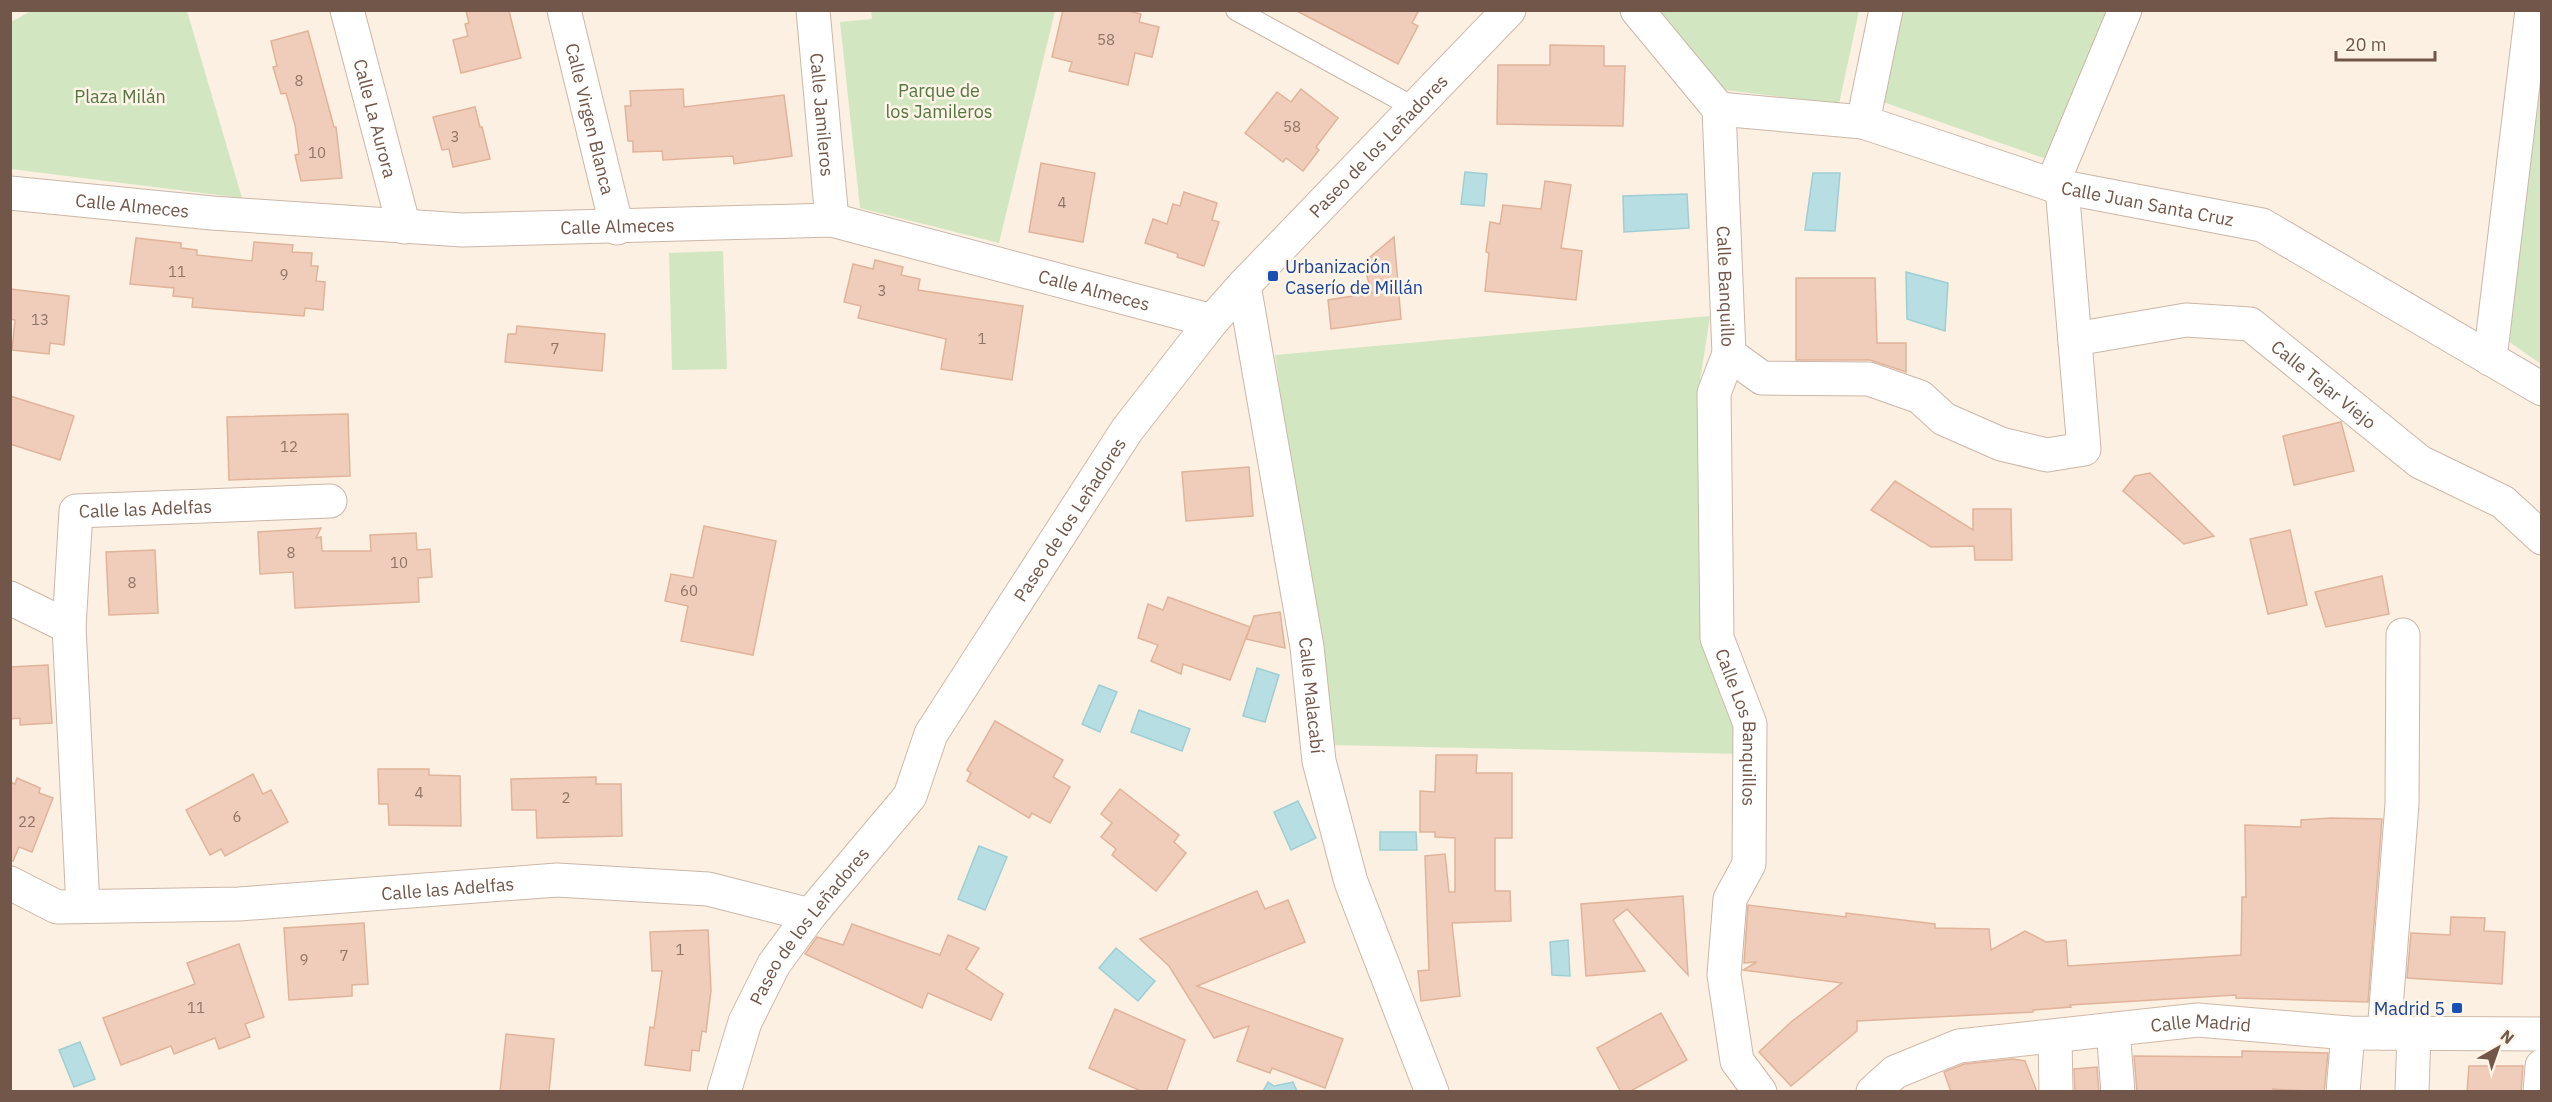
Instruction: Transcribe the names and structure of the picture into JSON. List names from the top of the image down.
{
  "streets": {
    "street": [
      "Calle Jamileros",
      "Calle La Aurora",
      "Calle Virgen Blanca",
      "Paseo de los Leñadores",
      "Calle Juan Santa Cruz",
      "Calle Almeces",
      "Calle Banquillo",
      "Calle Tejar Viejo",
      "Calle las Adelfas",
      "Calle Malacabí",
      "Calle Los Banquillos",
      "Calle Madrid"
    ]
  },
  "crossings": [
    ["Calle Jamileros", "Calle Almeces"],
    ["Calle La Aurora", "Calle Almeces"],
    ["Calle Virgen Blanca", "Calle Almeces"],
    ["Paseo de los Leñadores", "Calle Almeces"],
    ["Paseo de los Leñadores", "Calle las Adelfas"],
    ["Paseo de los Leñadores", "Calle Malacabí"],
    ["Calle Juan Santa Cruz", "Calle Banquillo"],
    ["Calle Banquillo", "Calle Tejar Viejo"],
    ["Calle Banquillo", "Calle Los Banquillos"]
  ],
  "parks": ["Parque de los Jamileros", "Plaza Milán"],
  "places": {
    "transit": ["Urbanización Caserío de Millán", "Madrid 5"]
  },
  "house_numbers": [
    "58",
    "8",
    "58",
    "3",
    "10",
    "4",
    "11",
    "9",
    "3",
    "13",
    "1",
    "7",
    "12",
    "8",
    "10",
    "8",
    "60",
    "4",
    "2",
    "6",
    "22",
    "1",
    "7",
    "9",
    "11"
  ],
  "scale_bar": "20 m",
  "north": "top right"
}
